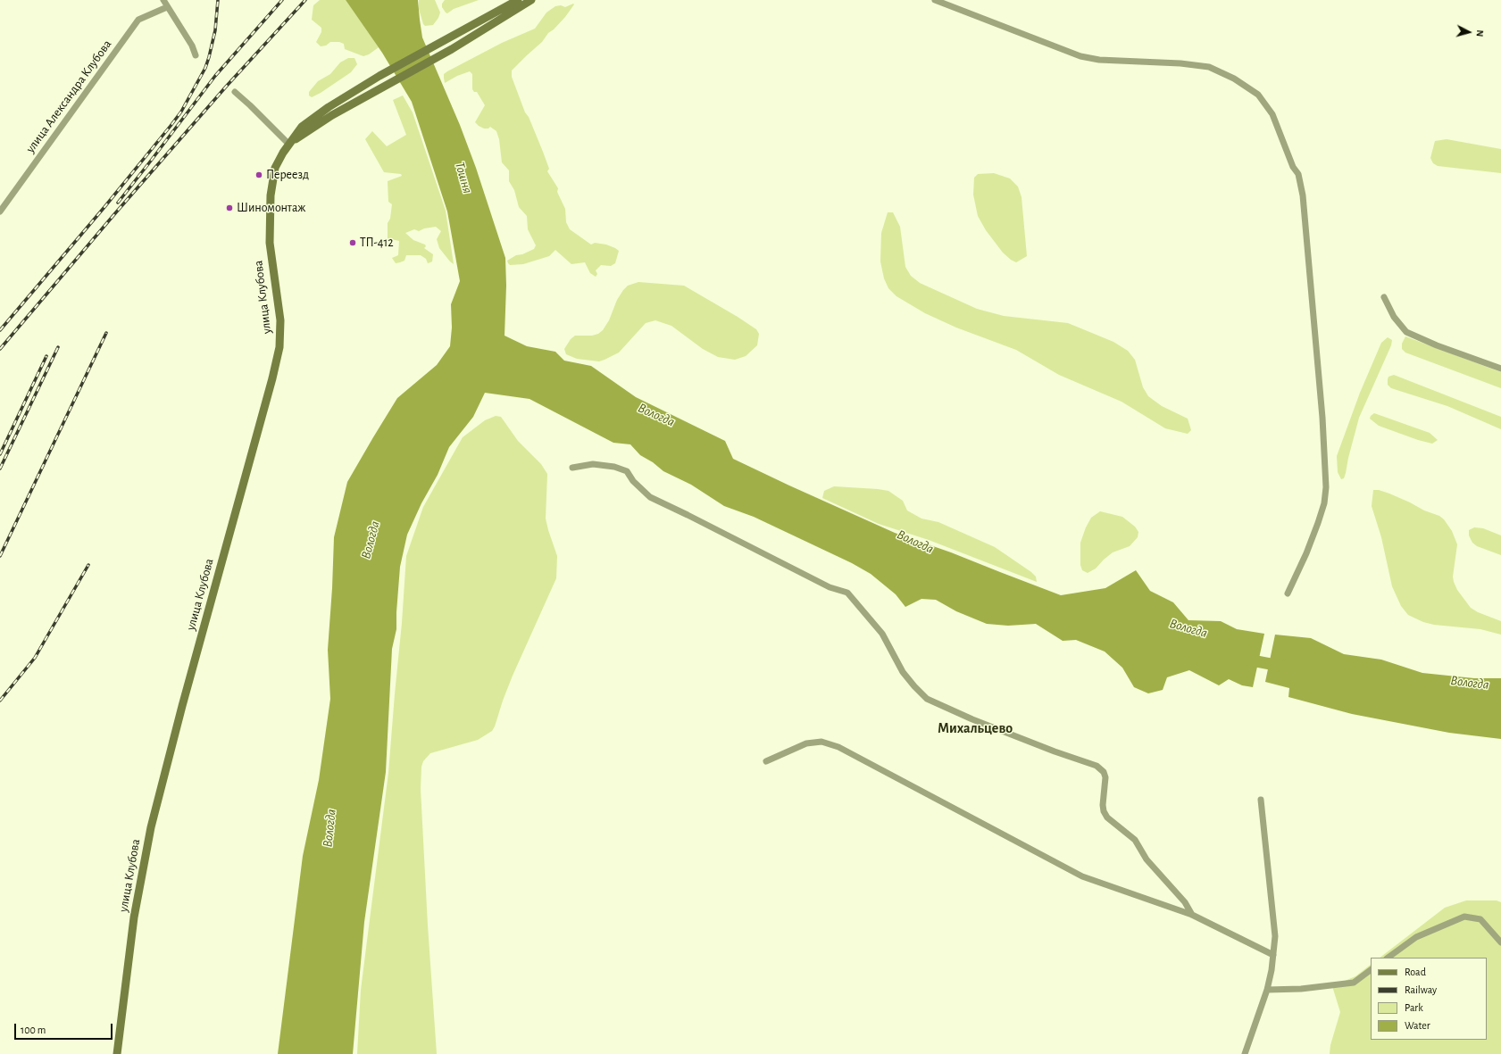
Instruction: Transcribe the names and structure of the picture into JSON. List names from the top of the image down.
{
  "streets": {
    "main road": ["улица Клубова"],
    "street": ["улица Александра Клубова"]
  },
  "districts": ["Михальцево"],
  "water": ["Тошня", "Вологда"],
  "places": ["Переезд", "Шиномонтаж", "ТП-412"],
  "legend": [
    "Road",
    "Railway",
    "Park",
    "Water"
  ],
  "scale_bar": "100 m",
  "north": "right"
}
